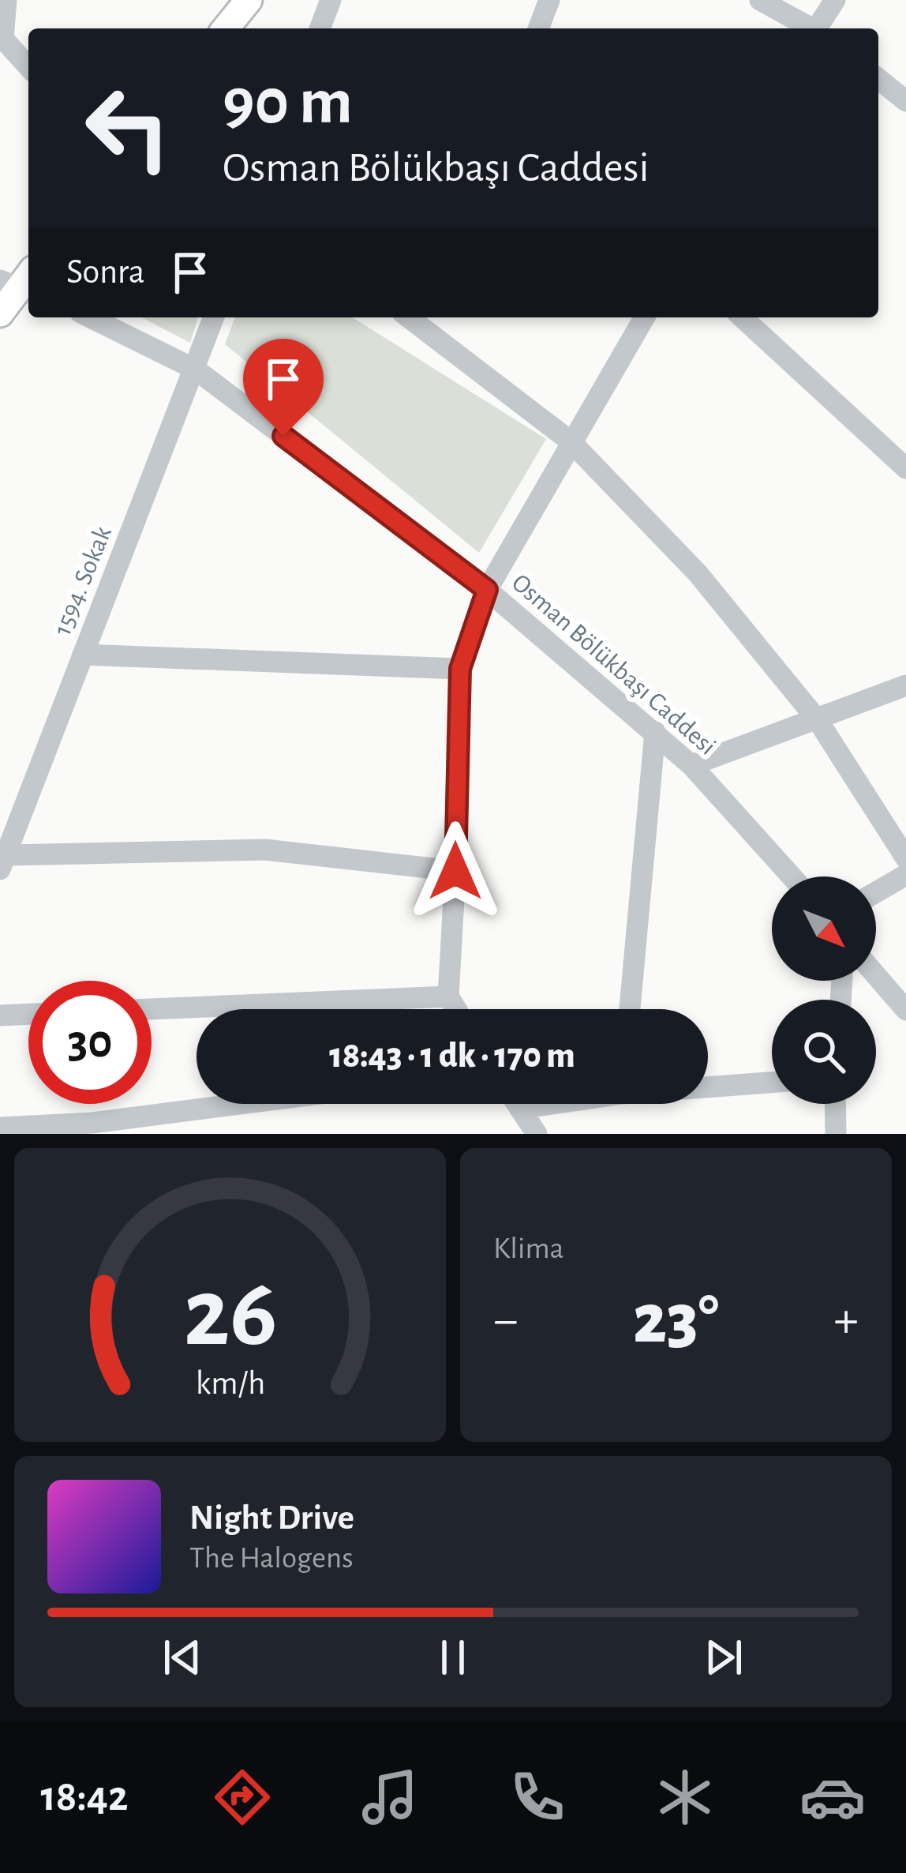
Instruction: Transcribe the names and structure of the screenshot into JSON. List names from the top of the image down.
{
  "streets": {
    "street": ["1594. Sokak", "Osman Bölükbaşı Caddesi"]
  },
  "crossings": [
    ["1594. Sokak", "Osman Bölükbaşı Caddesi"]
  ],
  "north": "bottom right",
  "page": {
    "turn": ["90 m", "Osman Bölükbaşı Caddesi"],
    "then": "Sonra",
    "limit": "30",
    "trip": "18:43 · 1 dk · 170 m",
    "tile": "Klima",
    "heat": ["−", "23°", "+"],
    "song": ["Night Drive", "The Halogens"],
    "tabs": "18:42",
    "gauge": ["26", "km/h"]
  }
}
